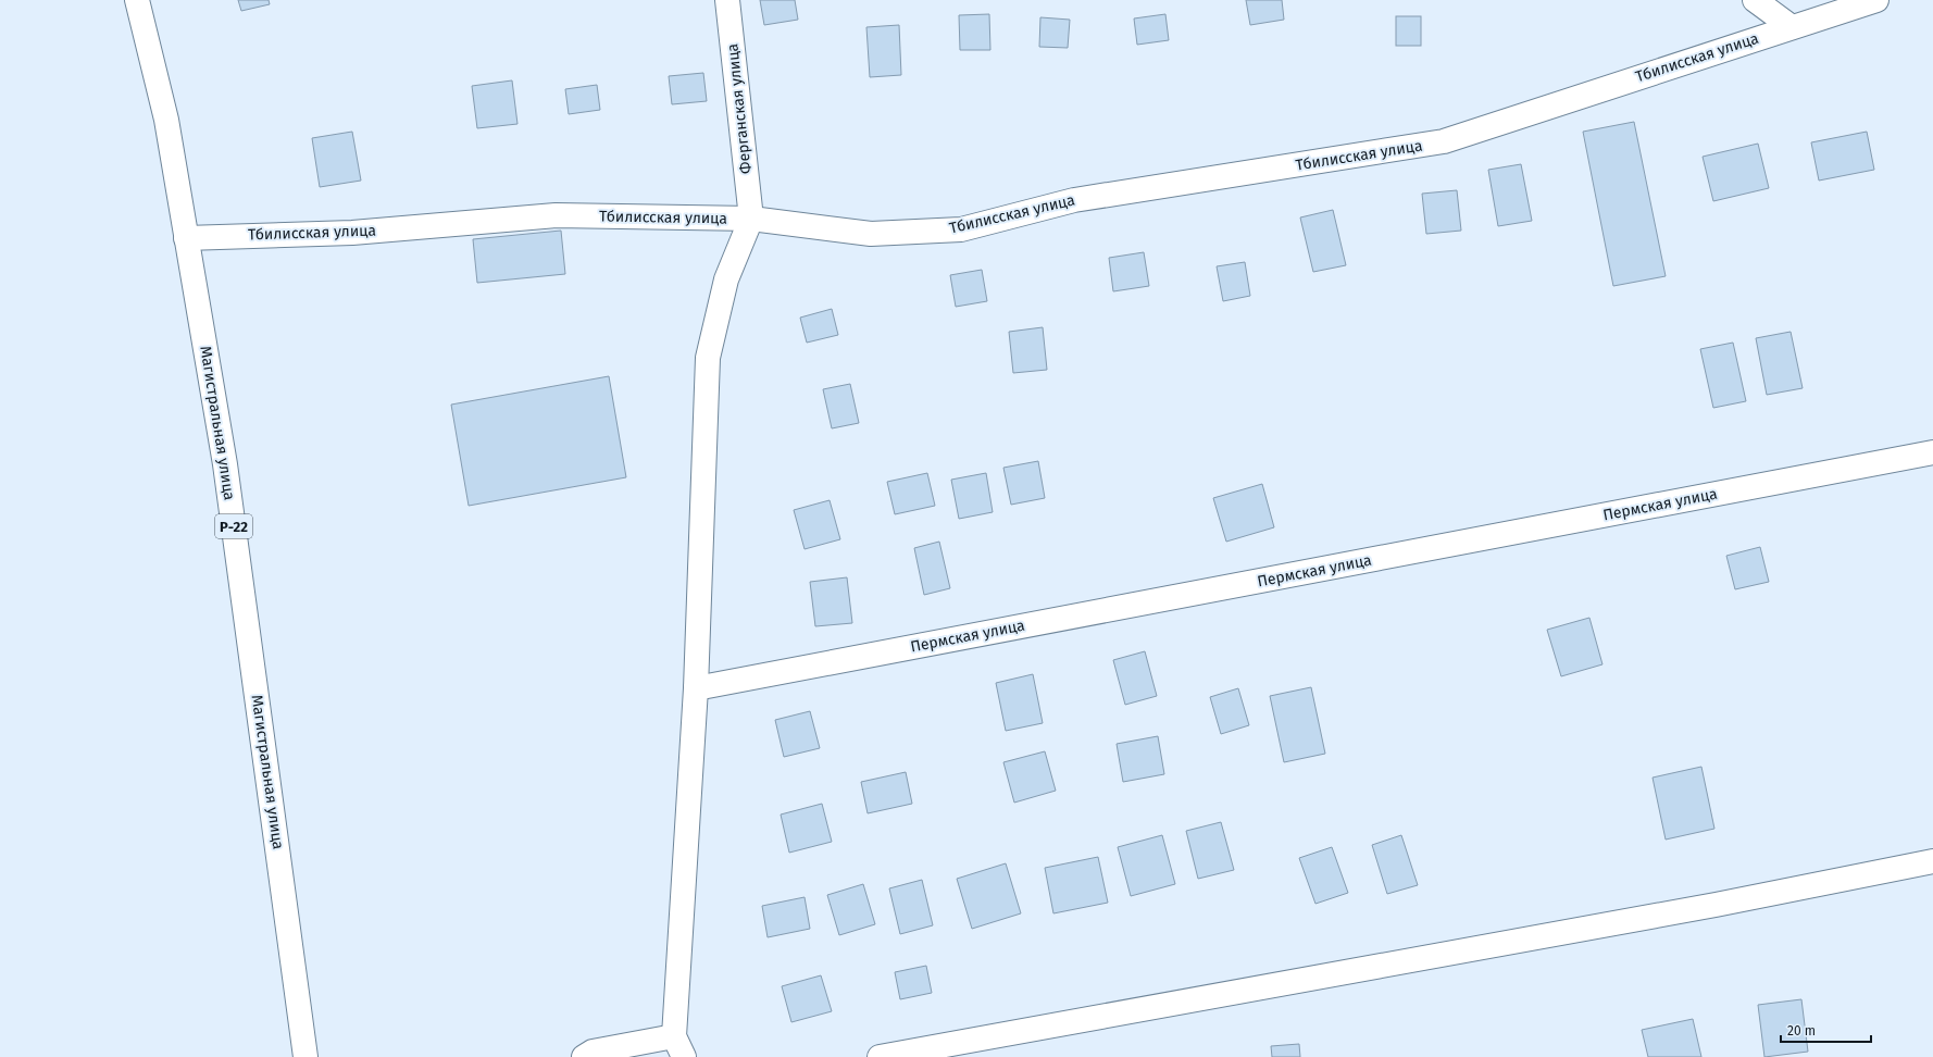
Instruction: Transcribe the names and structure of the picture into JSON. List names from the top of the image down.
{
  "streets": {
    "main road": [
      "Тбилисская улица",
      "Ферганская улица",
      "Магистральная улица",
      "Пермская улица",
      "Р-22"
    ]
  },
  "crossings": [
    ["Тбилисская улица", "Ферганская улица"],
    ["Тбилисская улица", "Магистральная улица"]
  ],
  "scale_bar": "20 m"
}
